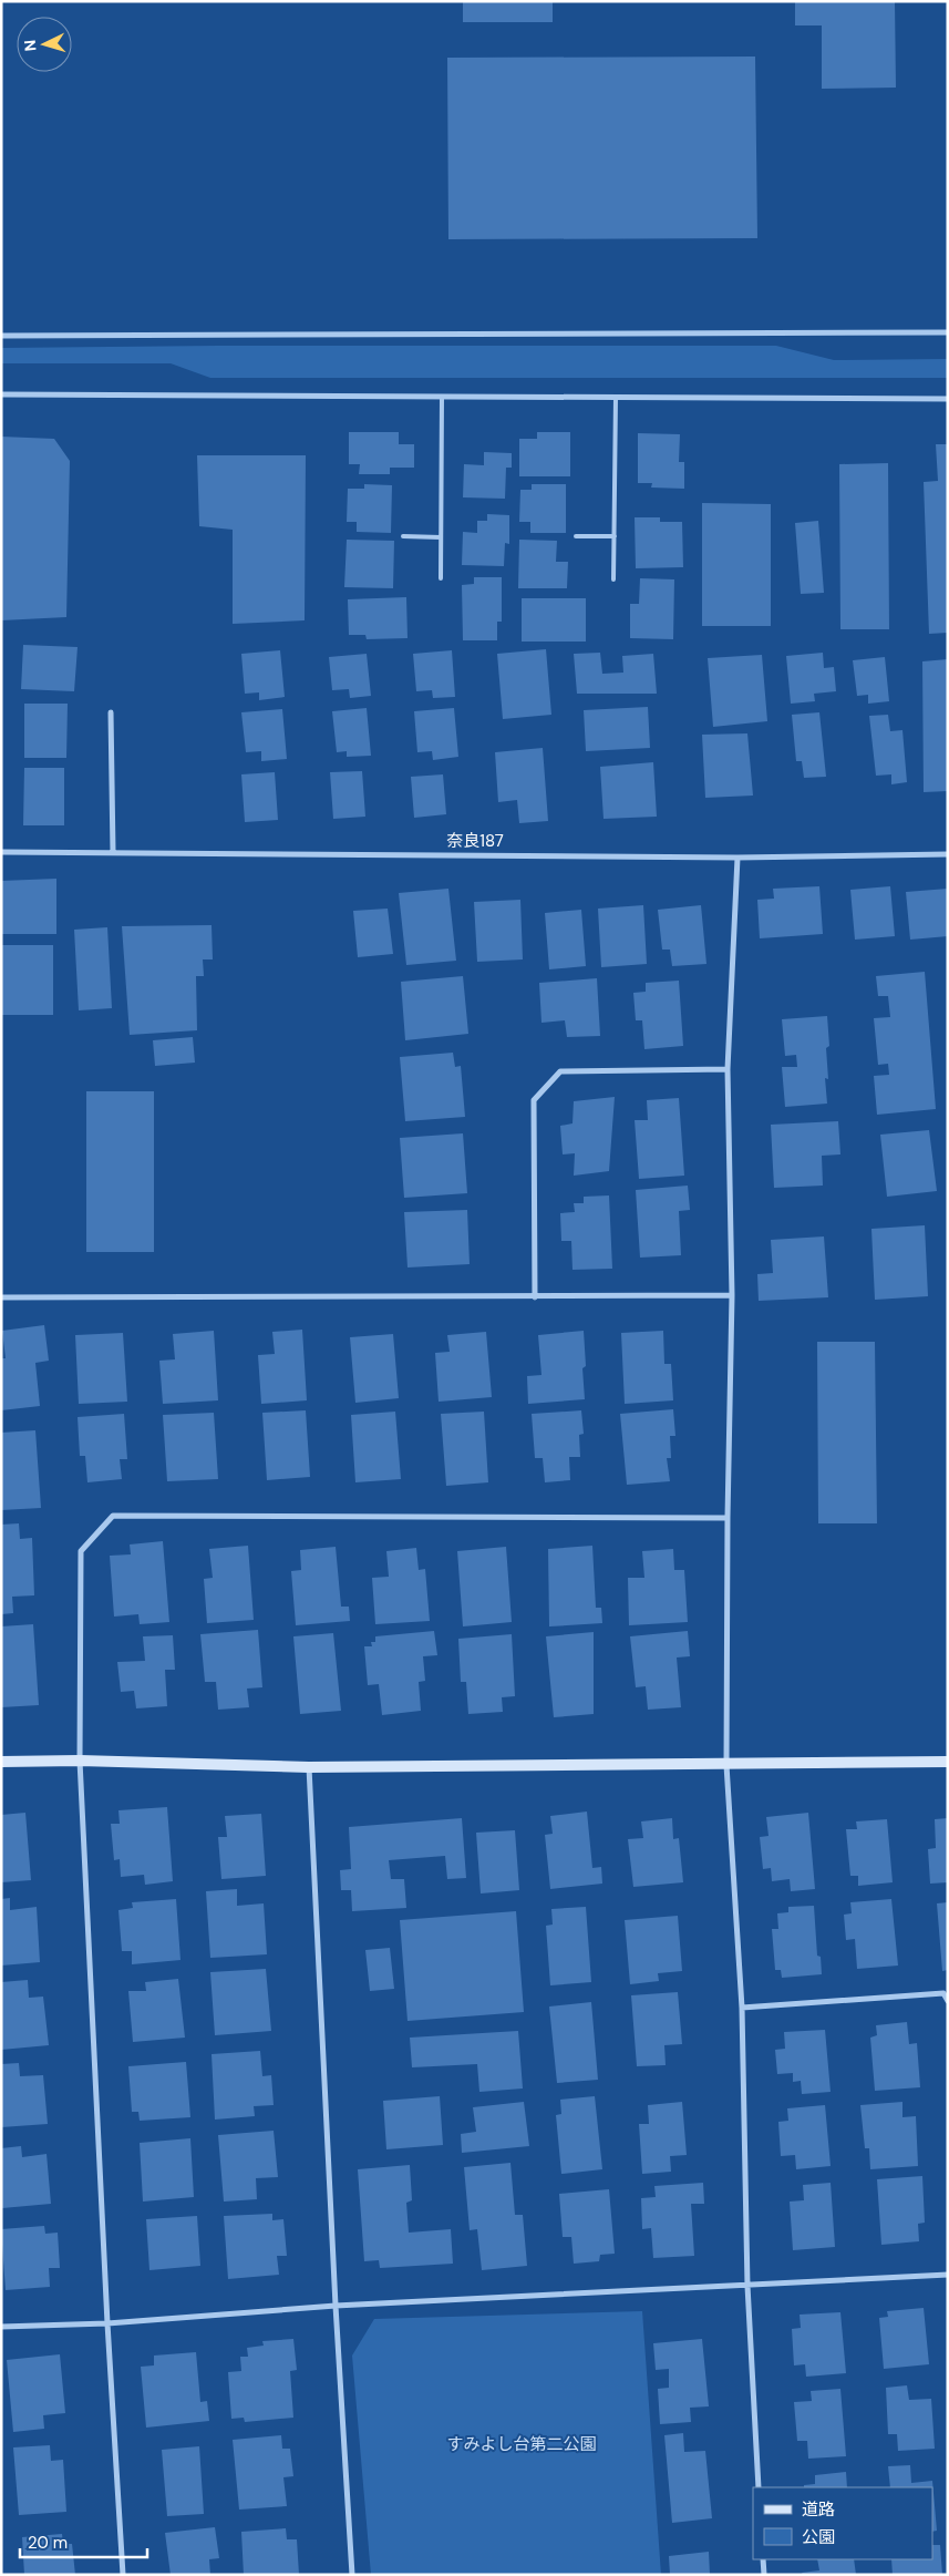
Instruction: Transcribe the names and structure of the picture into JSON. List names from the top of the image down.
{
  "streets": {
    "street": ["奈良187"]
  },
  "parks": ["すみよし台第二公園"],
  "legend": ["道路", "公園"],
  "scale_bar": "20 m",
  "north": "left"
}
